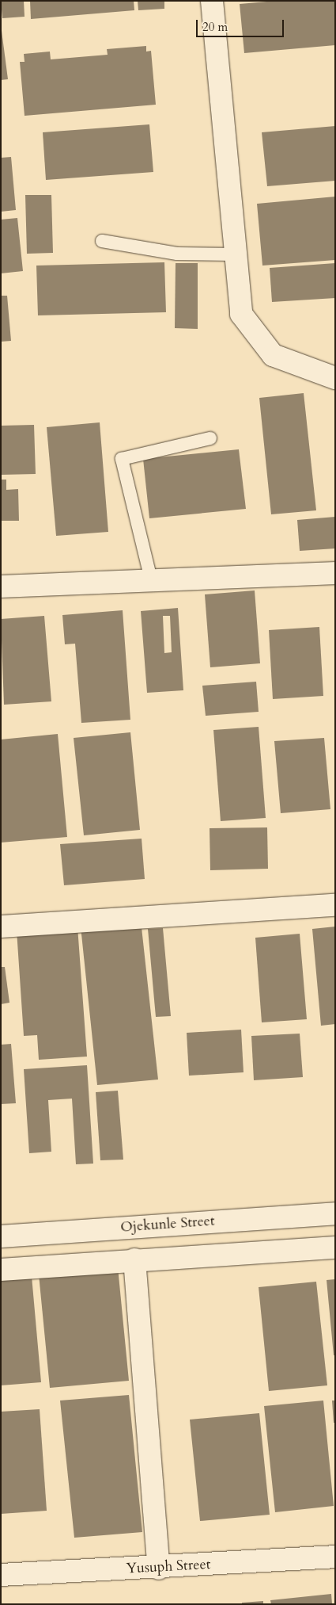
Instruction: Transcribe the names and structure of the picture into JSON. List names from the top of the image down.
{
  "streets": {
    "street": ["Ojekunle Street", "Yusuph Street"]
  },
  "scale_bar": "20 m"
}
